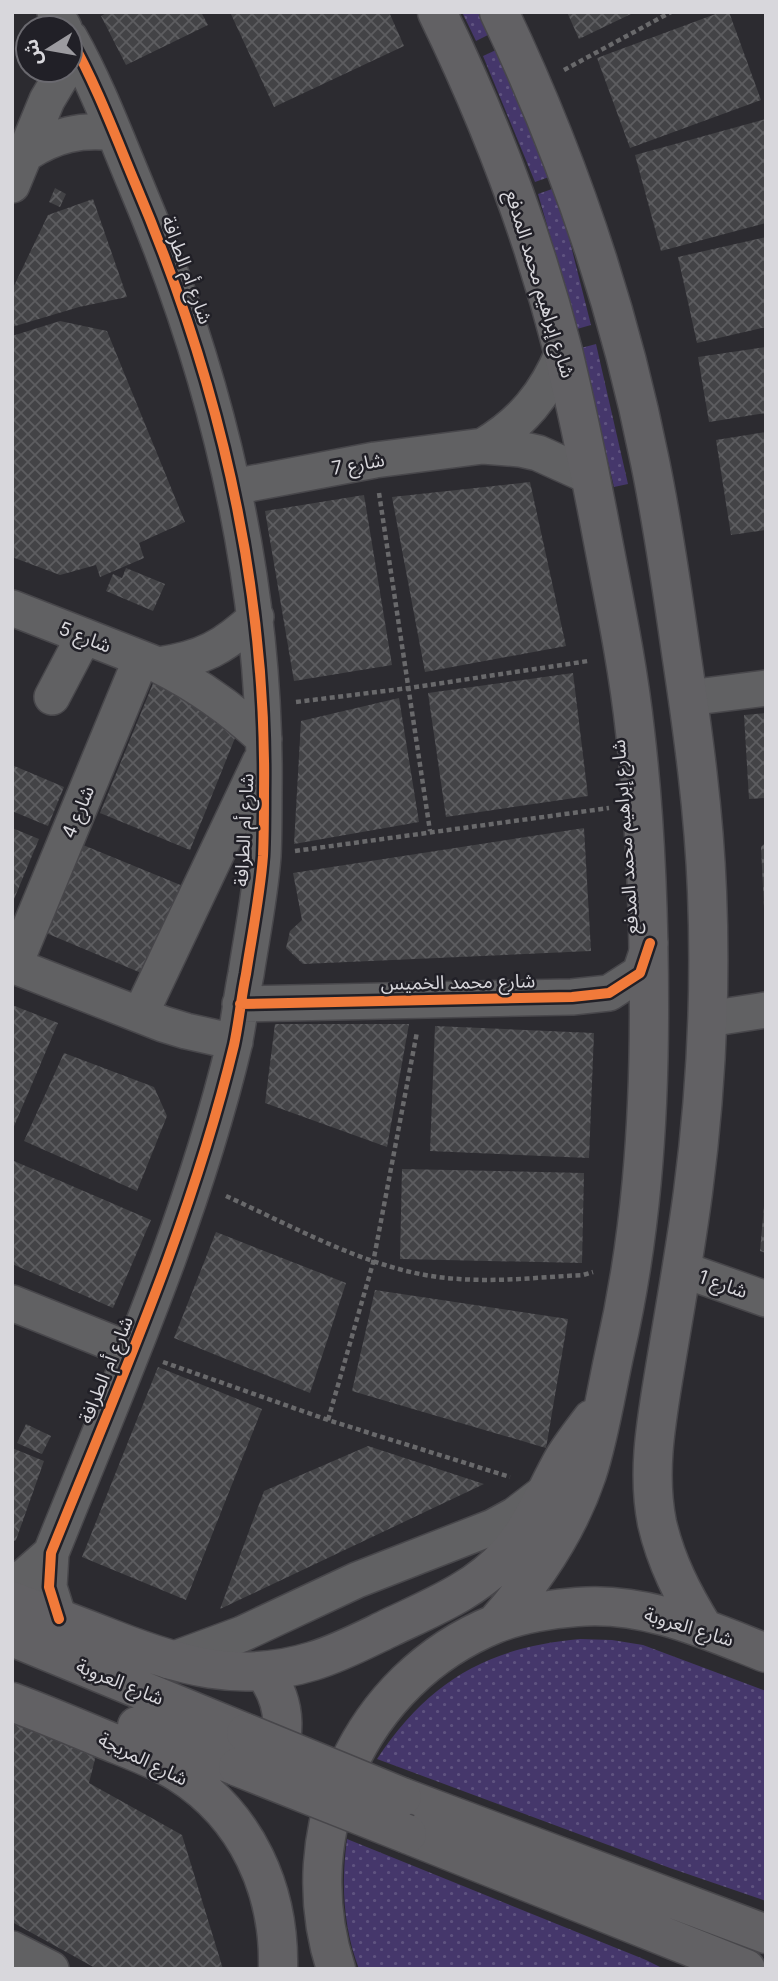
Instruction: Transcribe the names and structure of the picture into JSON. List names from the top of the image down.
{
  "streets": {
    "main road": ["شارع إبراهيم محمد المدفع", "شارع العروبة", "شارع المريجة"],
    "street": [
      "شارع أم الطرافة",
      "شارع 7",
      "شارع 5",
      "شارع 4",
      "شارع محمد الخميس",
      "شارع 1"
    ]
  },
  "crossings": [
    ["شارع أم الطرافة", "شارع 7"],
    ["شارع أم الطرافة", "شارع 5"],
    ["شارع أم الطرافة", "شارع محمد الخميس"],
    ["شارع إبراهيم محمد المدفع", "شارع 7"],
    ["شارع إبراهيم محمد المدفع", "شارع محمد الخميس"],
    ["شارع إبراهيم محمد المدفع", "شارع العروبة"],
    ["شارع 5", "شارع 4"]
  ],
  "north": "left"
}
